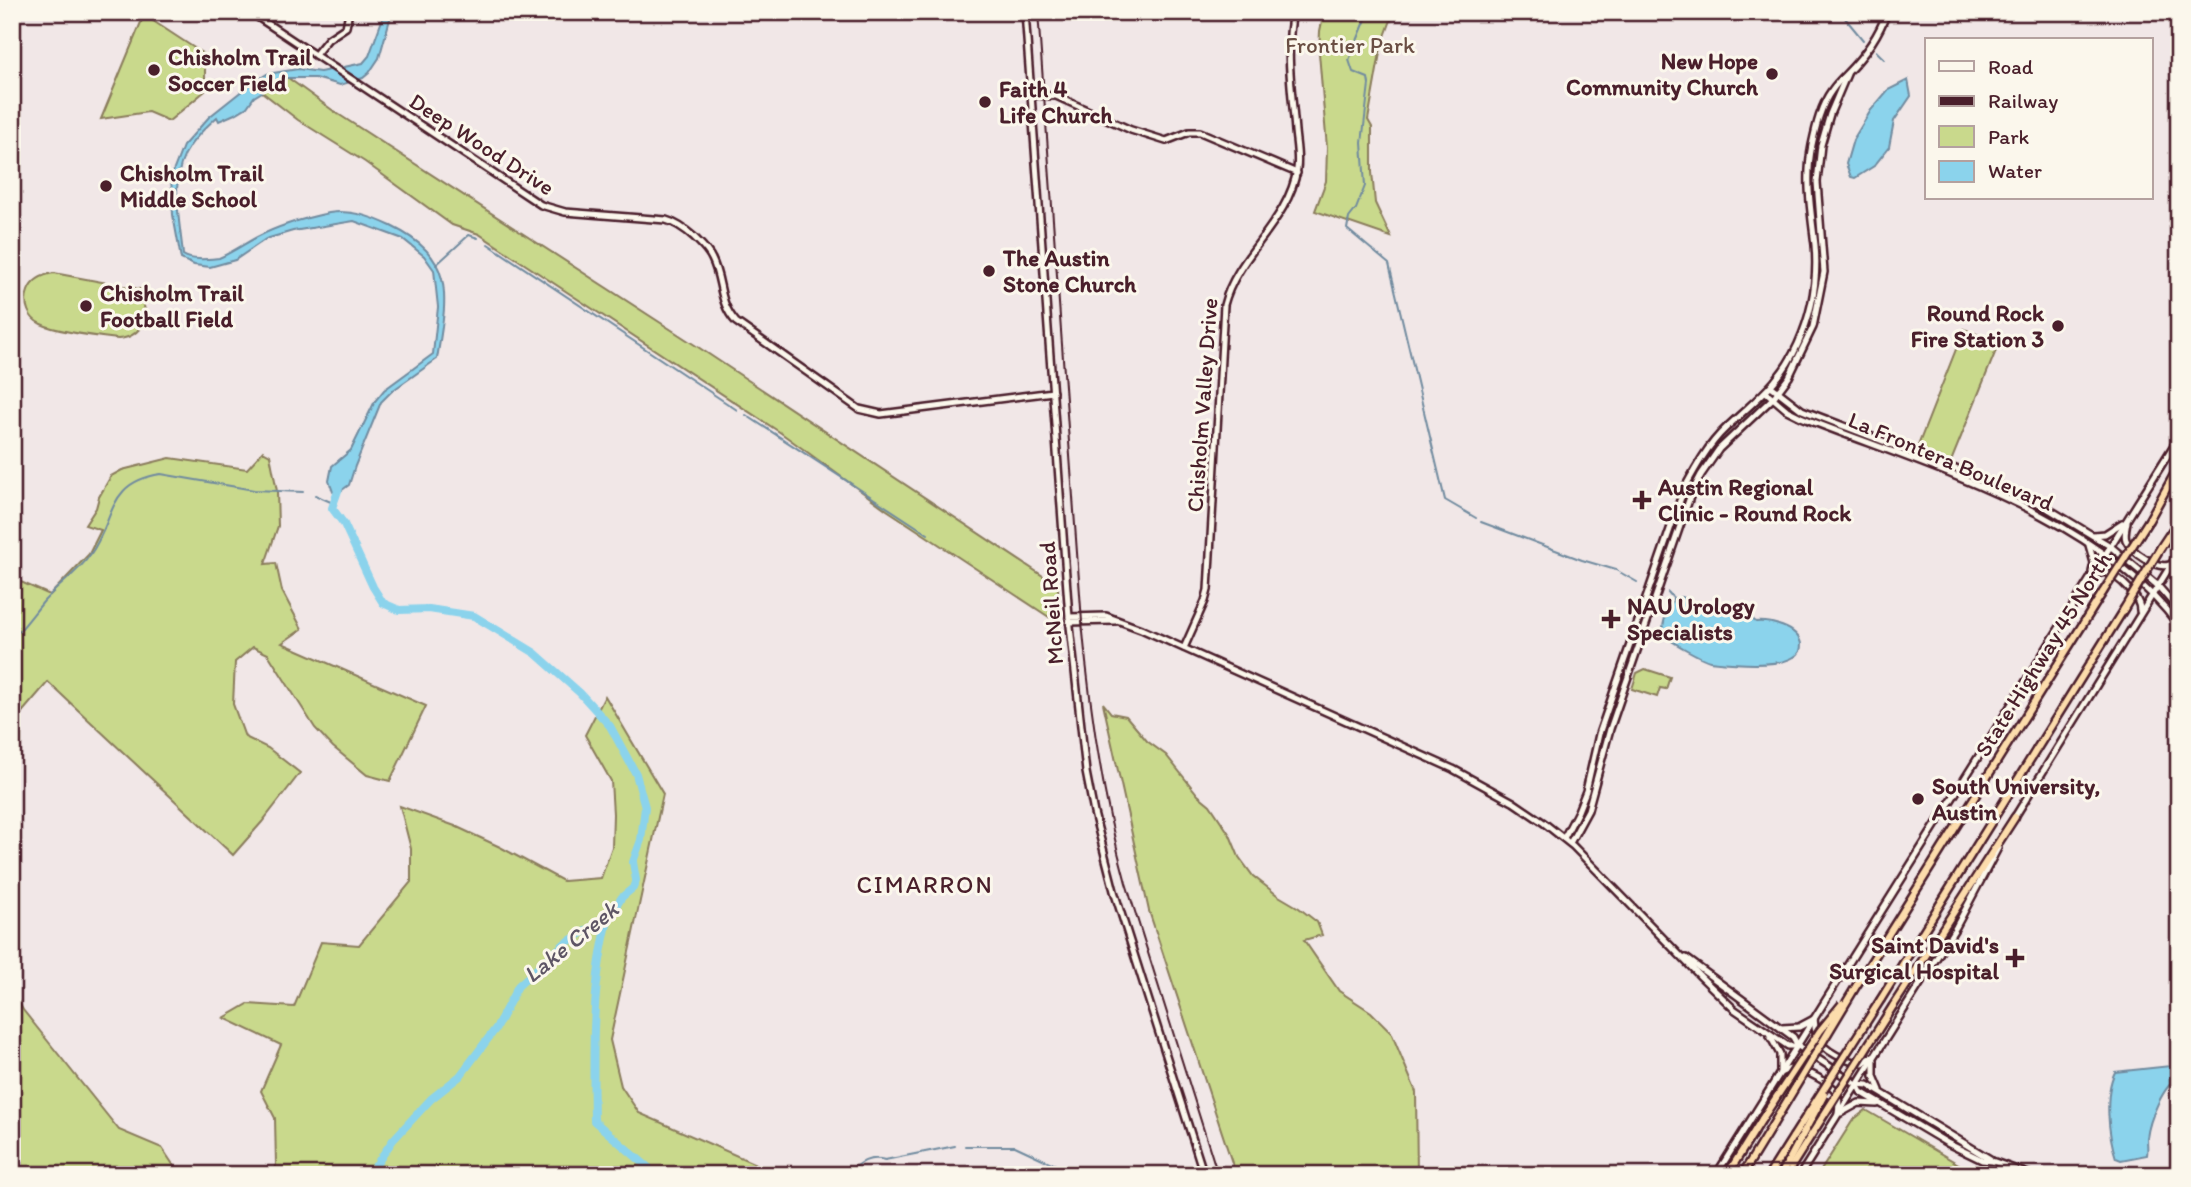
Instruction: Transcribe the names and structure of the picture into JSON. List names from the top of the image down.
{
  "streets": {
    "highway": ["State Highway 45 North"],
    "main road": [
      "Deep Wood Drive",
      "Chisholm Valley Drive",
      "La Frontera Boulevard",
      "McNeil Road"
    ]
  },
  "crossings": [
    ["Deep Wood Drive", "McNeil Road"]
  ],
  "districts": ["CIMARRON"],
  "water": ["Lake Creek"],
  "parks": ["Frontier Park"],
  "places": {
    "other": [
      "Chisholm Trail Soccer Field",
      "New Hope Community Church",
      "Faith 4 Life Church",
      "Chisholm Trail Middle School",
      "The Austin Stone Church",
      "Chisholm Trail Football Field",
      "Round Rock Fire Station 3",
      "South University, Austin"
    ],
    "health": ["Austin Regional Clinic - Round Rock", "NAU Urology Specialists", "Saint David's Surgical Hospital"]
  },
  "legend": [
    "Road",
    "Railway",
    "Park",
    "Water"
  ]
}
